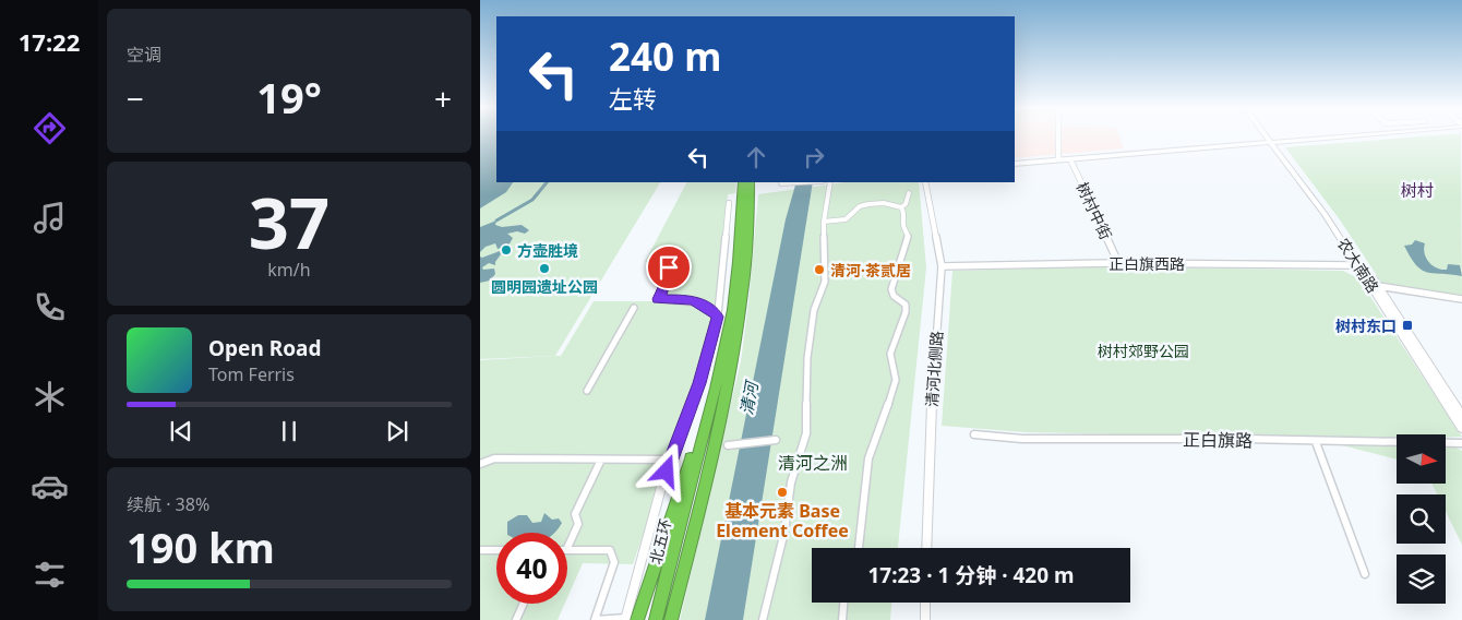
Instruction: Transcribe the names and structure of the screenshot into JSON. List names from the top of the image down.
{
  "streets": {
    "highway": ["北五环"],
    "main road": ["农大南路"],
    "street": [
      "树村中街",
      "正白旗西路",
      "清河北侧路",
      "正白旗路"
    ]
  },
  "crossings": [
    ["树村中街", "正白旗西路"],
    ["正白旗西路", "清河北侧路"]
  ],
  "districts": ["树村"],
  "water": ["清河"],
  "parks": ["树村郊野公园", "清河之洲"],
  "places": {
    "other": [
      "方壶胜境",
      "圆明园遗址公园",
      "清河·茶贰居",
      "基本元素 Base Element Coffee"
    ],
    "transit": ["树村东口"]
  },
  "north": "right",
  "page": {
    "tabs": "17:22",
    "tile": [
      "空调",
      ["37", "km/h"],
      ["续航 · 38%", "190 km"]
    ],
    "turn": ["240 m", "左转"],
    "heat": ["−", "19°", "+"],
    "song": ["Open Road", "Tom Ferris"],
    "limit": "40",
    "trip": "17:23 · 1 分钟 · 420 m"
  }
}
